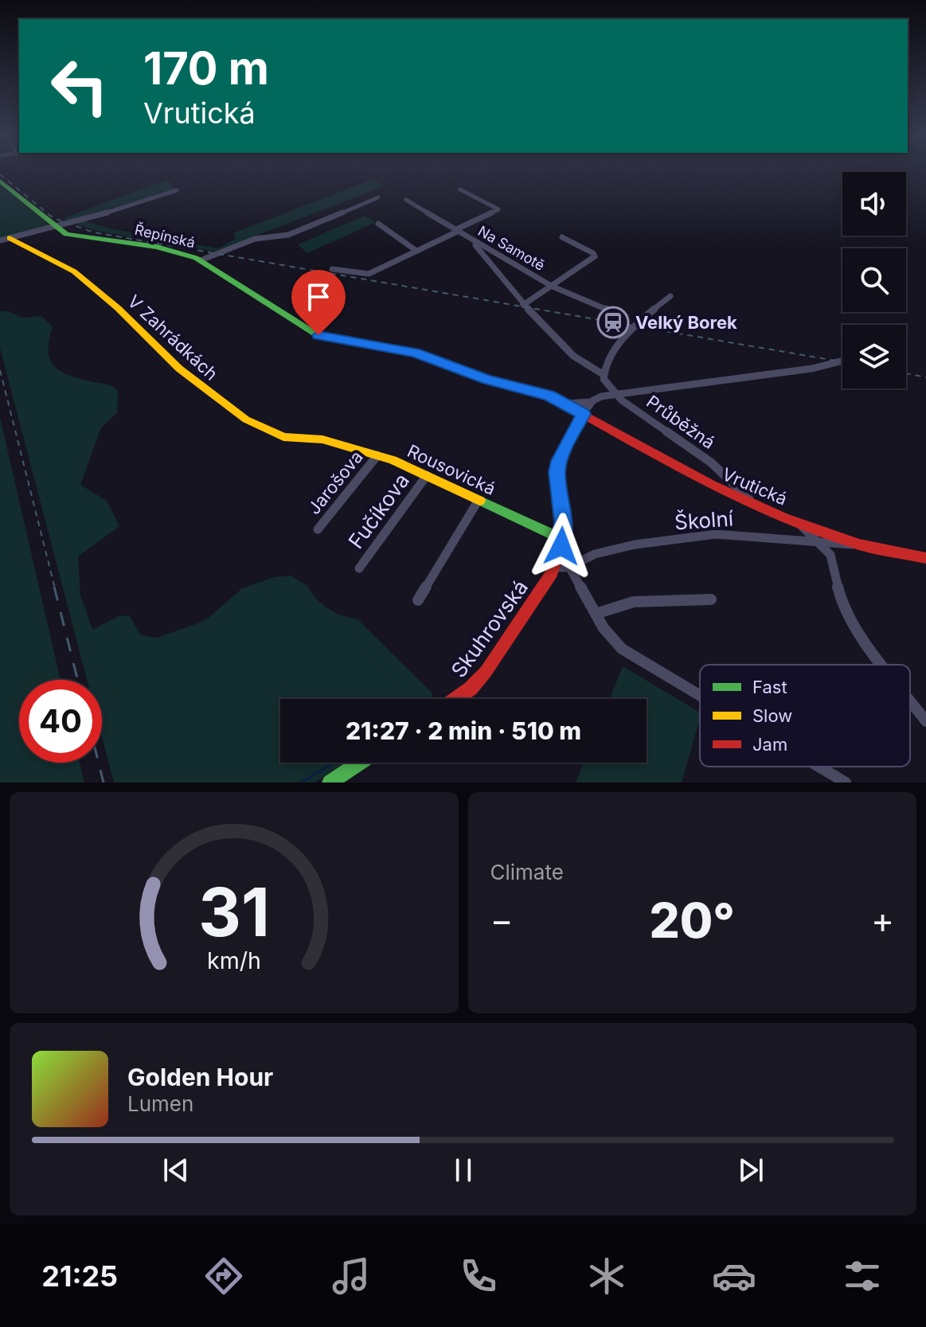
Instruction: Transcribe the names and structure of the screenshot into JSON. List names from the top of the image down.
{
  "streets": {
    "street": [
      "Řepínská",
      "Na Samotě",
      "V Zahrádkách",
      "Průběžná",
      "Rousovická",
      "Jarošova",
      "Vrutická",
      "Fučíkova",
      "Školní",
      "Skuhrovská"
    ]
  },
  "crossings": [
    ["Řepínská", "Vrutická"],
    ["V Zahrádkách", "Rousovická"],
    ["Průběžná", "Vrutická"],
    ["Rousovická", "Jarošova"],
    ["Rousovická", "Fučíkova"],
    ["Rousovická", "Skuhrovská"],
    ["Vrutická", "Školní"],
    ["Vrutická", "Skuhrovská"],
    ["Školní", "Skuhrovská"]
  ],
  "places": {
    "station": ["Velký Borek"]
  },
  "legend": ["Fast", "Slow", "Jam"],
  "page": {
    "turn": ["170 m", "Vrutická"],
    "limit": "40",
    "trip": "21:27 · 2 min · 510 m",
    "tile": "Climate",
    "heat": ["−", "20°", "+"],
    "song": ["Golden Hour", "Lumen"],
    "tabs": "21:25",
    "gauge": ["31", "km/h"]
  }
}
